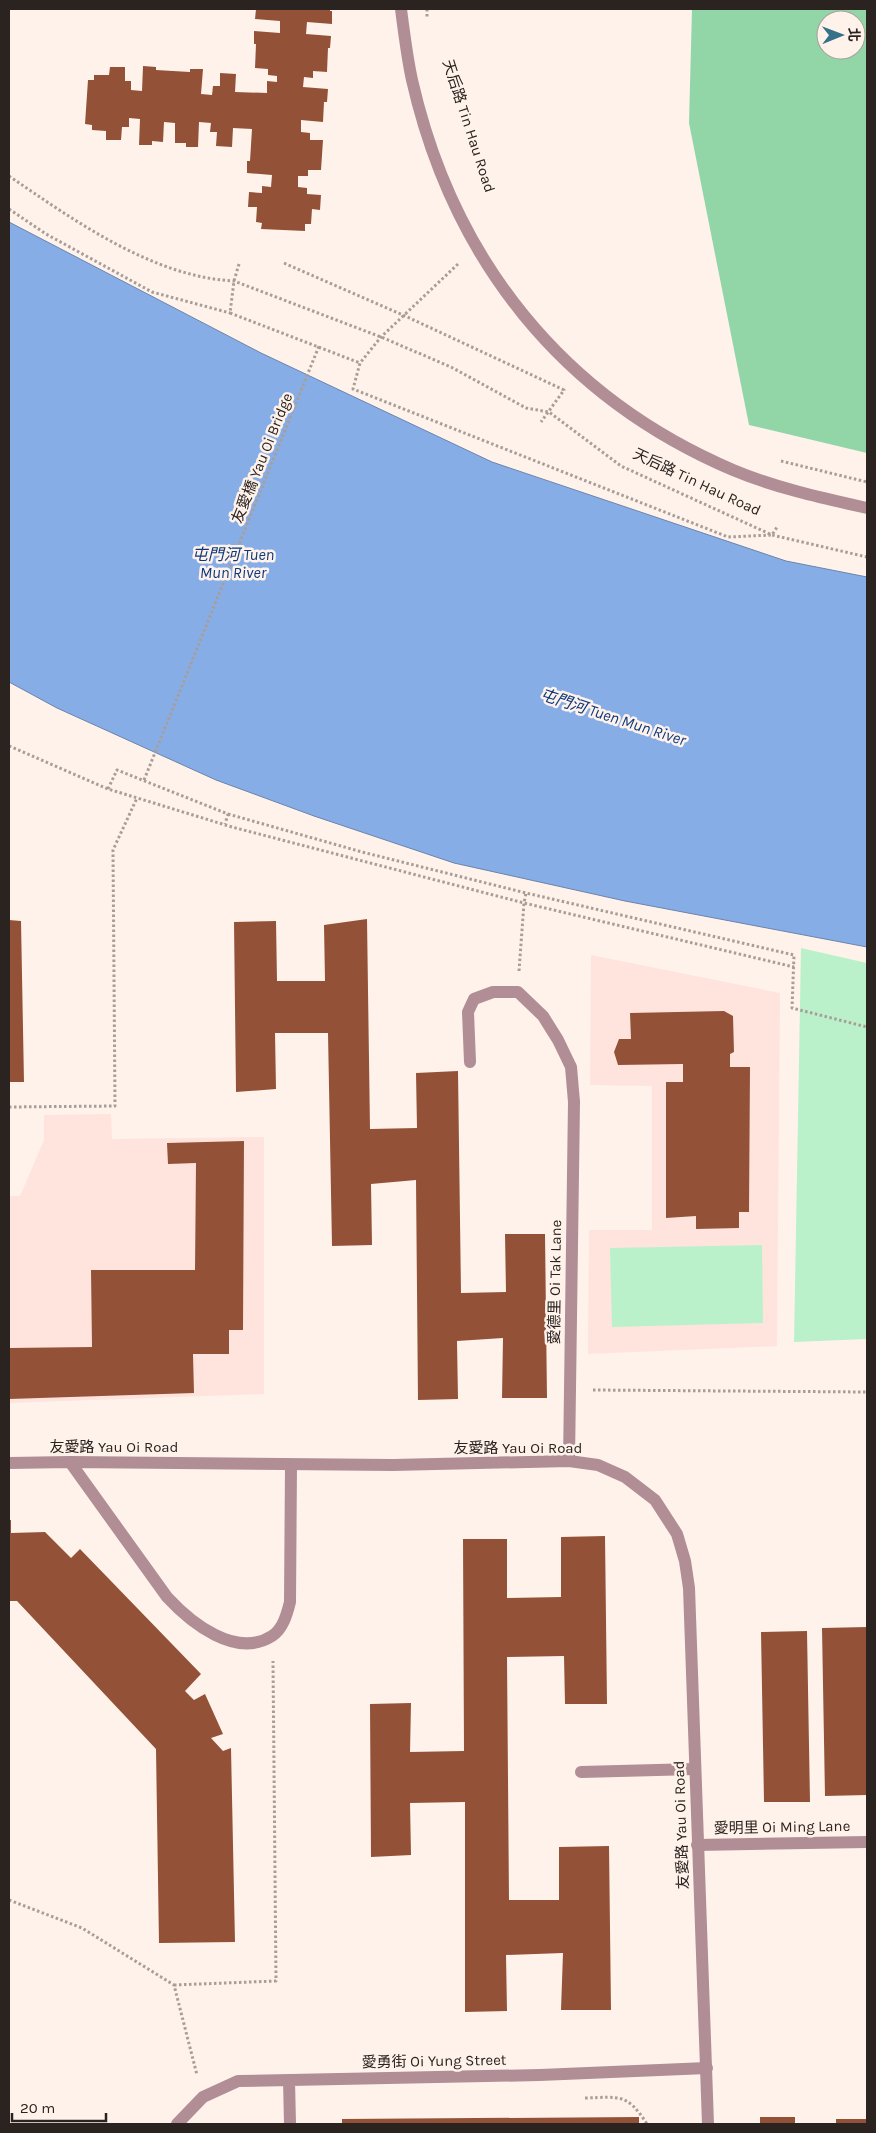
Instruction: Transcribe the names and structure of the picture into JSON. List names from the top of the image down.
{
  "streets": {
    "street": [
      "天后路 Tin Hau Road",
      "愛德里 Oi Tak Lane",
      "友愛路 Yau Oi Road",
      "愛明里 Oi Ming Lane",
      "愛勇街 Oi Yung Street"
    ],
    "path": ["友愛橋 Yau Oi Bridge"]
  },
  "crossings": [
    ["愛德里 Oi Tak Lane", "友愛路 Yau Oi Road"],
    ["友愛路 Yau Oi Road", "愛明里 Oi Ming Lane"],
    ["友愛路 Yau Oi Road", "愛勇街 Oi Yung Street"]
  ],
  "water": ["屯門河 Tuen Mun River"],
  "scale_bar": "20 m",
  "north": "right"
}
